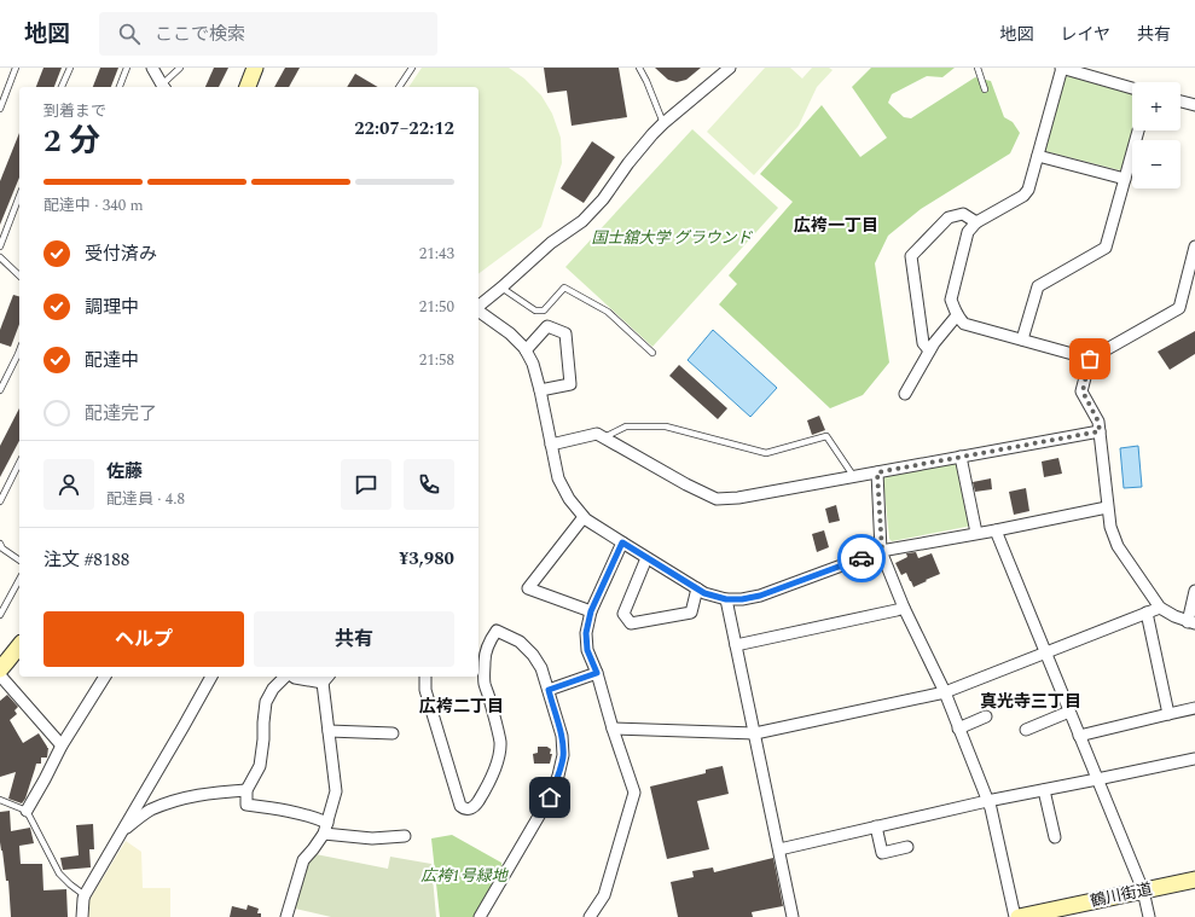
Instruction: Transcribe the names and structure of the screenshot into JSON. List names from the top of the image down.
{
  "streets": {
    "main road": ["鶴川街道"]
  },
  "districts": ["広袴一丁目", "真光寺三丁目", "広袴二丁目"],
  "parks": ["国士舘大学 グラウンド", "広袴1号緑地"],
  "page": {
    "header": "地図",
    "search": "ここで検索",
    "nav": ["地図", "レイヤ", "共有"],
    "map_buttons": ["+", "−"],
    "heading": ["2 分", "到着まで", "22:07–22:12"],
    "panel": [
      "佐藤",
      "配達員 · 4.8",
      "注文 #8188",
      "¥3,980"
    ],
    "bar": "配達中 · 340 m",
    "list": [
      ["受付済み", "21:43"],
      ["調理中", "21:50"],
      ["配達中", "21:58"],
      "配達完了"
    ],
    "buttons": ["ヘルプ", "共有"]
  }
}
